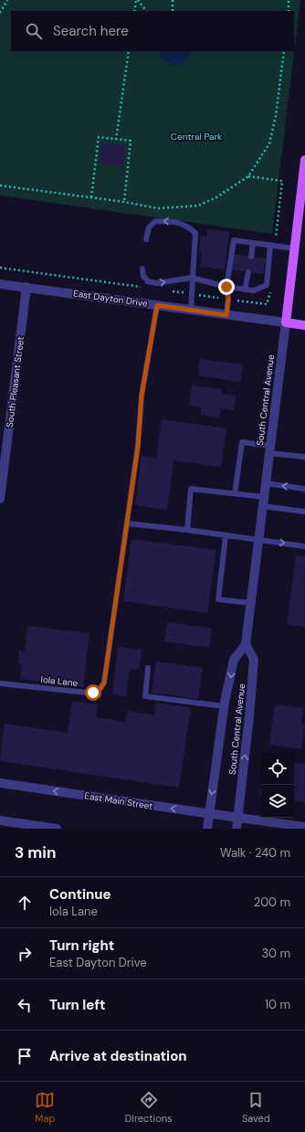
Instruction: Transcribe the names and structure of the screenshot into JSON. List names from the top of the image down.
{
  "streets": {
    "main road": ["South Central Avenue"],
    "street": ["East Dayton Drive", "South Pleasant Street", "East Main Street"],
    "lane": ["Iola Lane"]
  },
  "crossings": [
    ["East Dayton Drive", "South Pleasant Street"],
    ["East Dayton Drive", "South Central Avenue"],
    ["East Dayton Drive", "Iola Lane"],
    ["South Central Avenue", "East Main Street"]
  ],
  "one_way": ["East Main Street"],
  "parks": ["Central Park"],
  "page": {
    "search": "Search here",
    "heading": ["3 min", "Walk · 240 m"],
    "list": [
      ["Continue", "Iola Lane", "200 m"],
      ["Turn right", "East Dayton Drive", "30 m"],
      ["Turn left", "10 m"],
      "Arrive at destination"
    ],
    "nav": ["Map", "Directions", "Saved"]
  }
}
